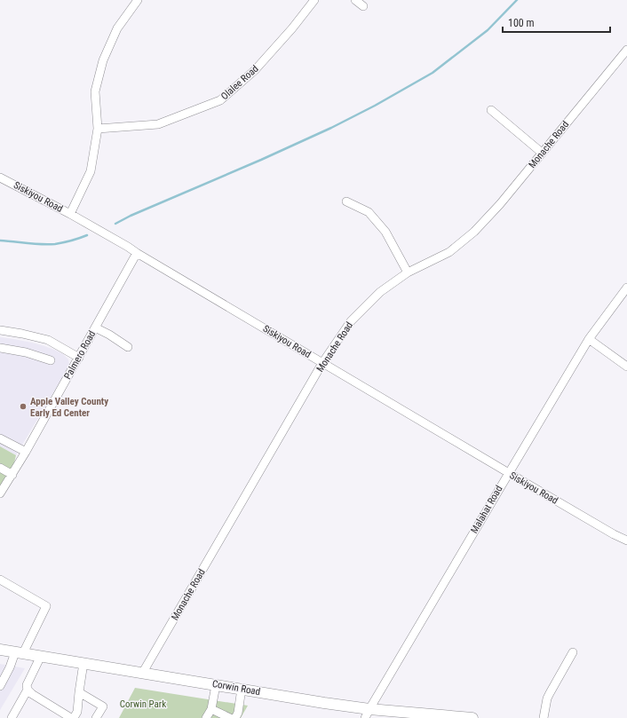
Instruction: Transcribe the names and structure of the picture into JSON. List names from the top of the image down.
{
  "streets": {
    "main road": ["Corwin Road"],
    "street": [
      "Olalee Road",
      "Monache Road",
      "Siskiyou Road",
      "Palmero Road",
      "Malahat Road"
    ]
  },
  "crossings": [
    ["Monache Road", "Siskiyou Road"],
    ["Monache Road", "Corwin Road"],
    ["Siskiyou Road", "Palmero Road"],
    ["Siskiyou Road", "Malahat Road"],
    ["Malahat Road", "Corwin Road"]
  ],
  "parks": ["Corwin Park"],
  "places": ["Apple Valley County Early Ed Center"],
  "scale_bar": "100 m"
}
